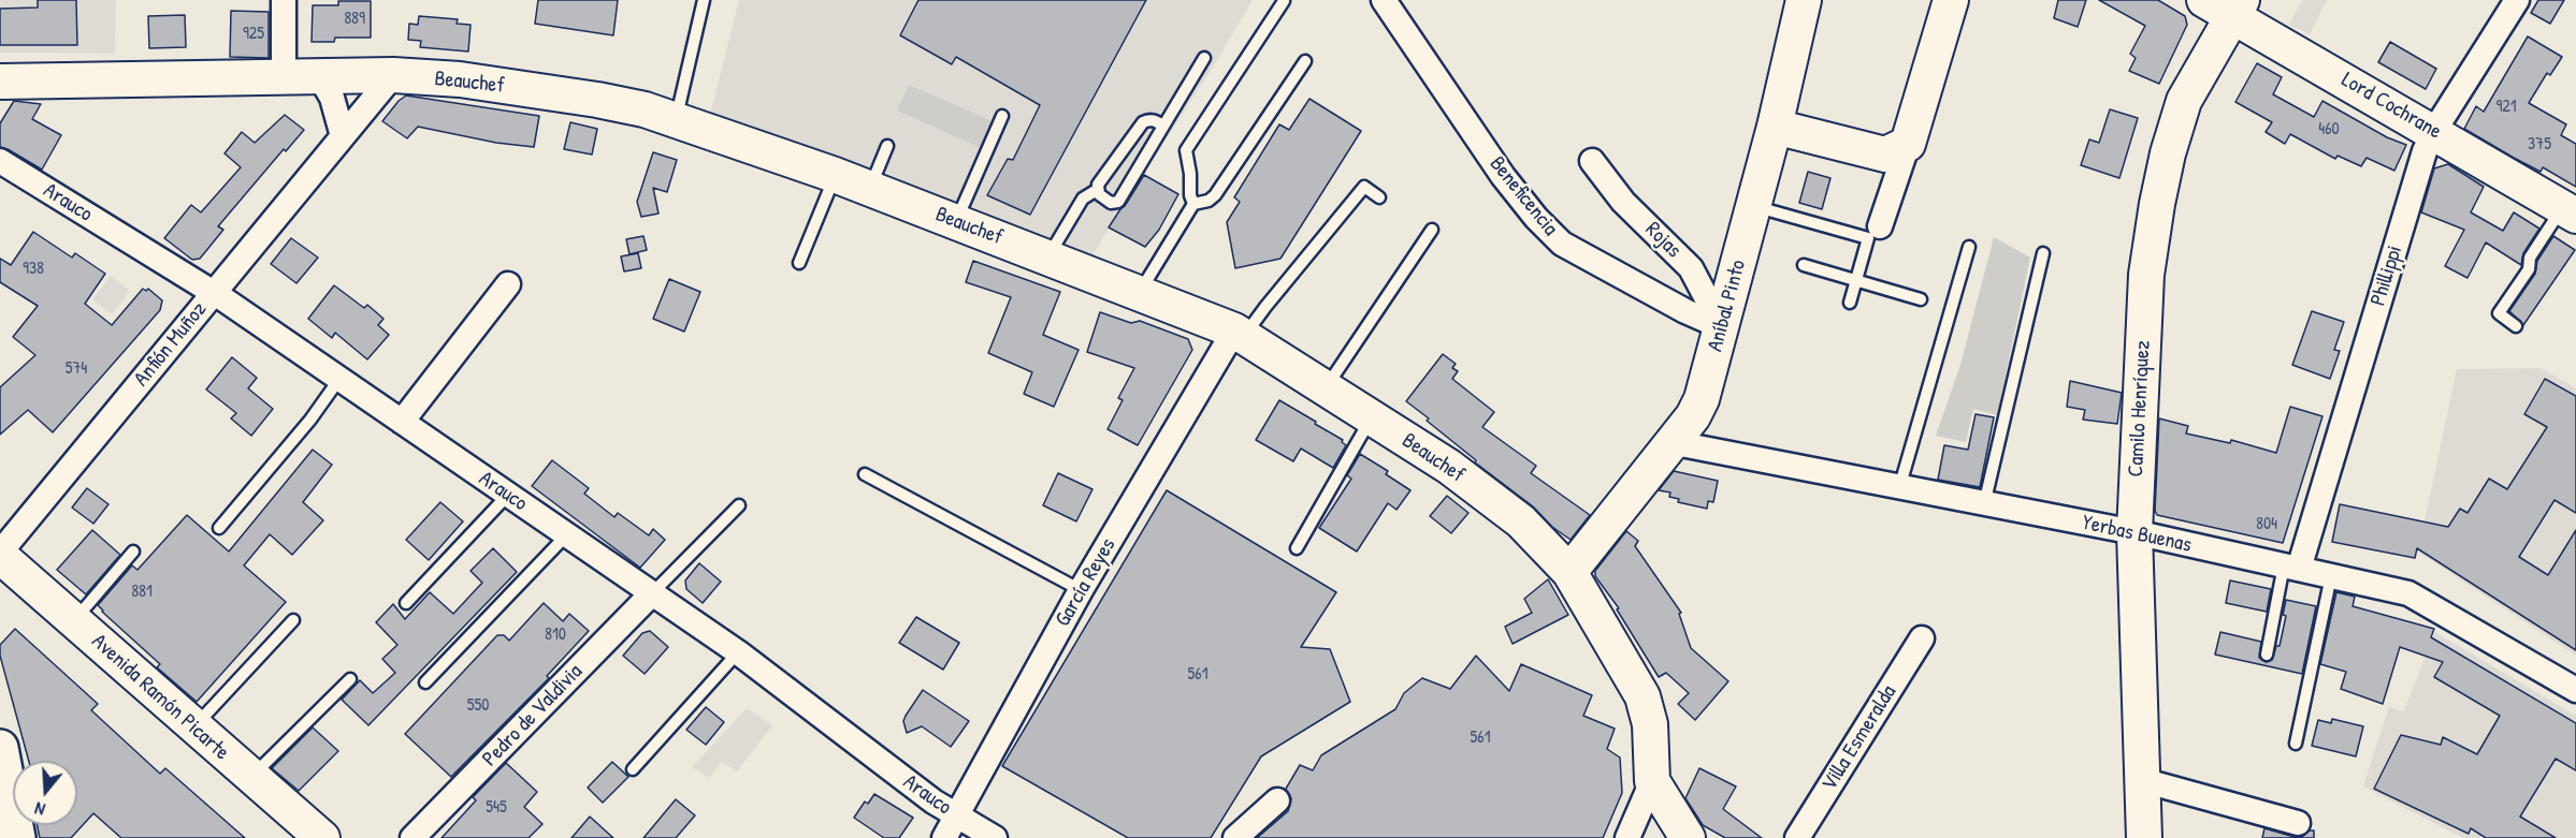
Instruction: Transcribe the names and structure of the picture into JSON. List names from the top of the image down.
{
  "streets": {
    "main road": [
      "Beauchef",
      "Lord Cochrane",
      "Aníbal Pinto",
      "Camilo Henríquez",
      "Avenida Ramón Picarte"
    ],
    "street": [
      "Beneficencia",
      "Arauco",
      "Rojas",
      "Phillippi",
      "Anfión Muñoz",
      "Yerbas Buenas",
      "García Reyes",
      "Pedro de Valdivia",
      "Villa Esmeralda"
    ]
  },
  "crossings": [
    ["Beauchef", "Aníbal Pinto"],
    ["Beauchef", "Anfión Muñoz"],
    ["Beauchef", "García Reyes"],
    ["Lord Cochrane", "Phillippi"],
    ["Lord Cochrane", "Camilo Henríquez"],
    ["Beneficencia", "Rojas"],
    ["Beneficencia", "Aníbal Pinto"],
    ["Arauco", "Anfión Muñoz"],
    ["Arauco", "García Reyes"],
    ["Arauco", "Pedro de Valdivia"],
    ["Rojas", "Aníbal Pinto"],
    ["Phillippi", "Yerbas Buenas"],
    ["Aníbal Pinto", "Yerbas Buenas"],
    ["Anfión Muñoz", "Avenida Ramón Picarte"],
    ["Camilo Henríquez", "Yerbas Buenas"]
  ],
  "house_numbers": [
    "889",
    "925",
    "921",
    "460",
    "375",
    "938",
    "574",
    "804",
    "881",
    "810",
    "561",
    "550",
    "561",
    "545"
  ],
  "north": "bottom"
}
